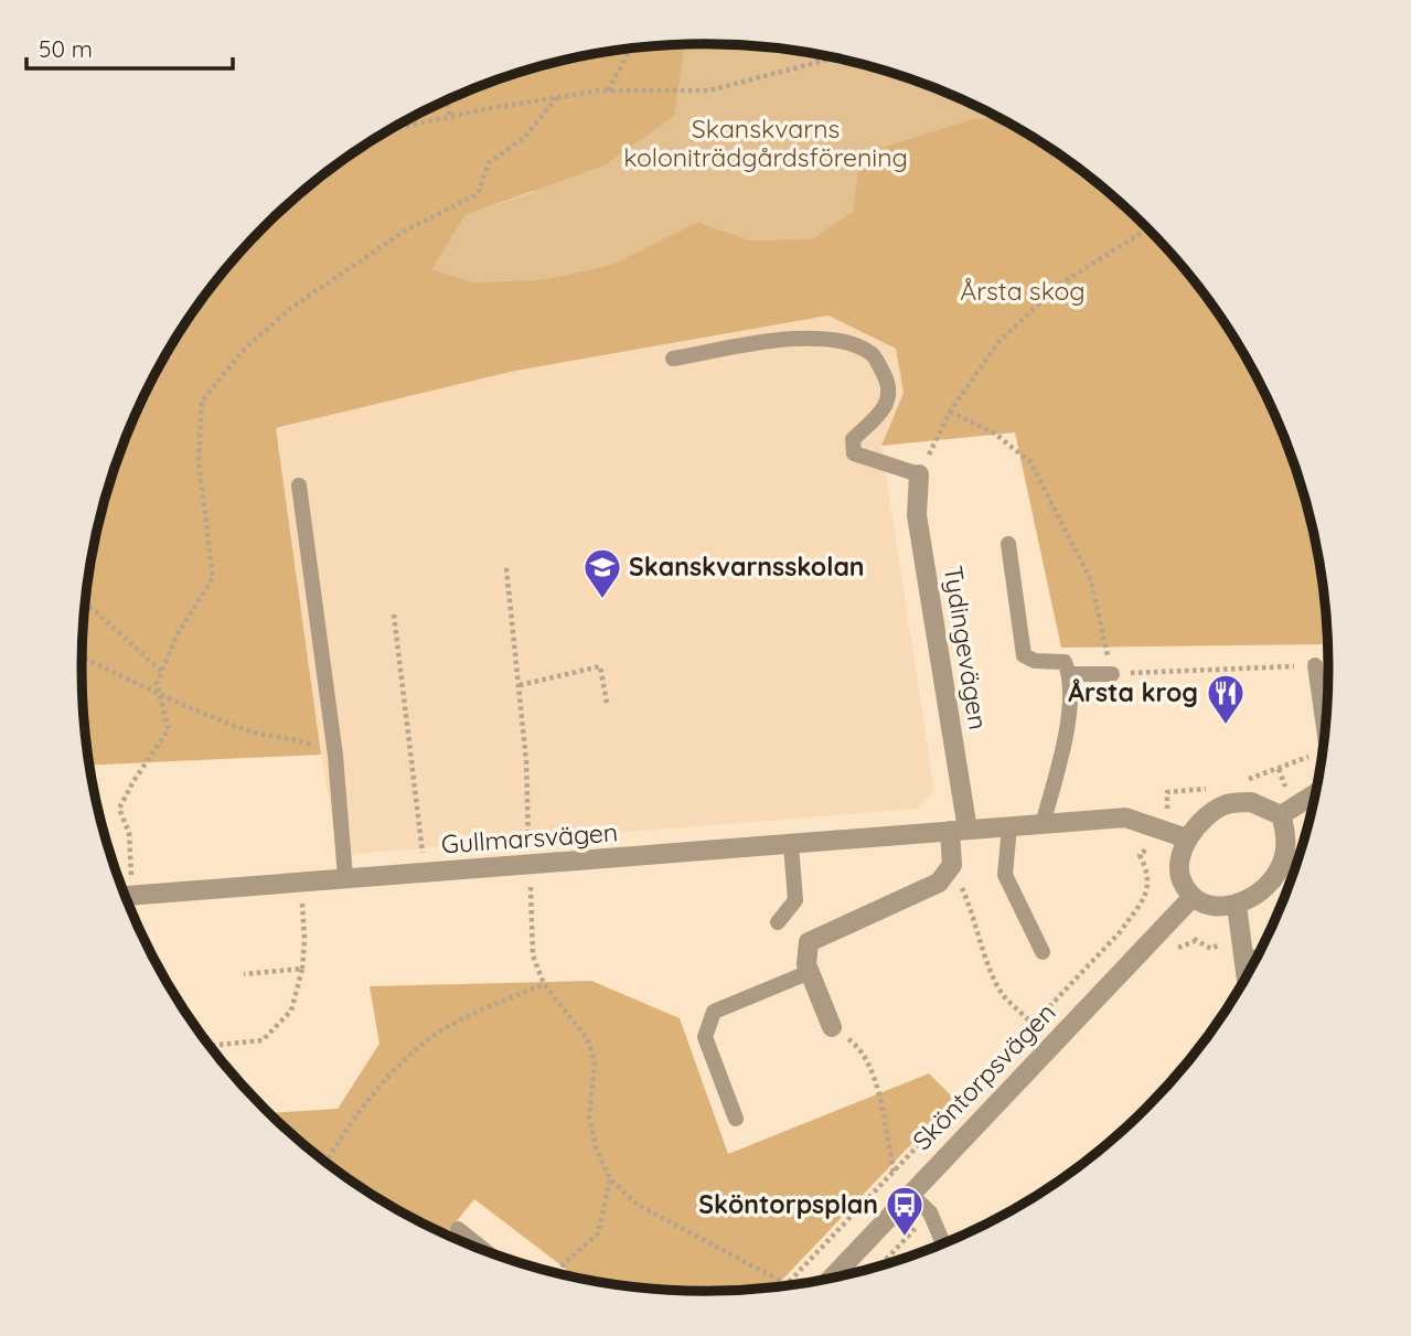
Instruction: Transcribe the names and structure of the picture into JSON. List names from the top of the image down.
{
  "streets": {
    "street": ["Tydingevägen", "Gullmarsvägen", "Sköntorpsvägen"]
  },
  "crossings": [
    ["Tydingevägen", "Gullmarsvägen"],
    ["Gullmarsvägen", "Sköntorpsvägen"]
  ],
  "parks": ["Skanskvarns koloniträdgårdsförening", "Årsta skog"],
  "places": {
    "school or university": ["Skanskvarnsskolan"],
    "restaurant": ["Årsta krog"],
    "bus stop": ["Sköntorpsplan"]
  },
  "scale_bar": "50 m"
}
